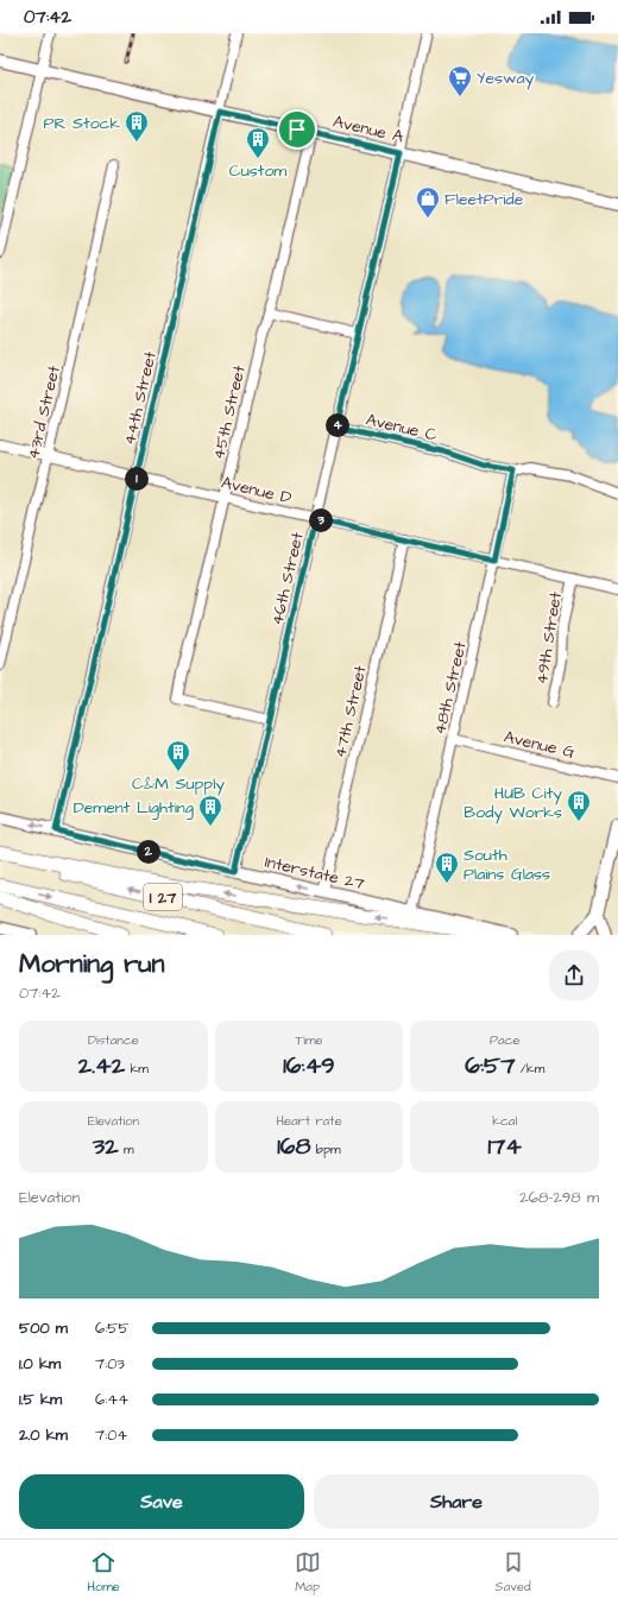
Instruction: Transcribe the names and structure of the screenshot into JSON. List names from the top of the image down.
{
  "streets": {
    "highway": ["I 27"],
    "main road": ["Avenue A", "Interstate 27"],
    "street": [
      "44th Street",
      "43rd Street",
      "45th Street",
      "Avenue C",
      "Avenue D",
      "46th Street",
      "49th Street",
      "48th Street",
      "47th Street",
      "Avenue G"
    ]
  },
  "crossings": [
    ["Avenue A", "44th Street"],
    ["Avenue A", "45th Street"],
    ["Avenue A", "46th Street"],
    ["44th Street", "Avenue D"],
    ["44th Street", "Interstate 27"],
    ["43rd Street", "Avenue D"],
    ["45th Street", "Avenue D"],
    ["45th Street", "46th Street"],
    ["Avenue C", "46th Street"],
    ["Avenue C", "48th Street"],
    ["Avenue D", "46th Street"],
    ["Avenue D", "49th Street"],
    ["Avenue D", "48th Street"],
    ["Avenue D", "47th Street"],
    ["46th Street", "Interstate 27"],
    ["48th Street", "Avenue G"],
    ["48th Street", "Interstate 27"],
    ["47th Street", "Interstate 27"]
  ],
  "places": {
    "supermarket": ["Yesway"],
    "building": [
      "PR Stock",
      "Custom",
      "C&M Supply",
      "HUB City Body Works",
      "Dement Lighting",
      "South Plains Glass"
    ],
    "shop": ["FleetPride"]
  },
  "page": {
    "status": "07:42",
    "pins": [
      "4",
      "1",
      "3",
      "2"
    ],
    "heading": ["Morning run", "07:42"],
    "stats": [
      ["Distance", "2.42 km"],
      ["Time", "16:49"],
      ["Pace", "6:57 /km"],
      ["Elevation", "32 m"],
      ["Heart rate", "168 bpm"],
      ["kcal", "174"]
    ],
    "chart": ["Elevation", "268–298 m"],
    "list": [
      {
        "name": "500 m",
        "note": "6:55"
      },
      {
        "name": "1.0 km",
        "note": "7:03"
      },
      {
        "name": "1.5 km",
        "note": "6:44"
      },
      {
        "name": "2.0 km",
        "note": "7:04"
      }
    ],
    "buttons": ["Save", "Share"],
    "tabs": ["Home", "Map", "Saved"]
  }
}
